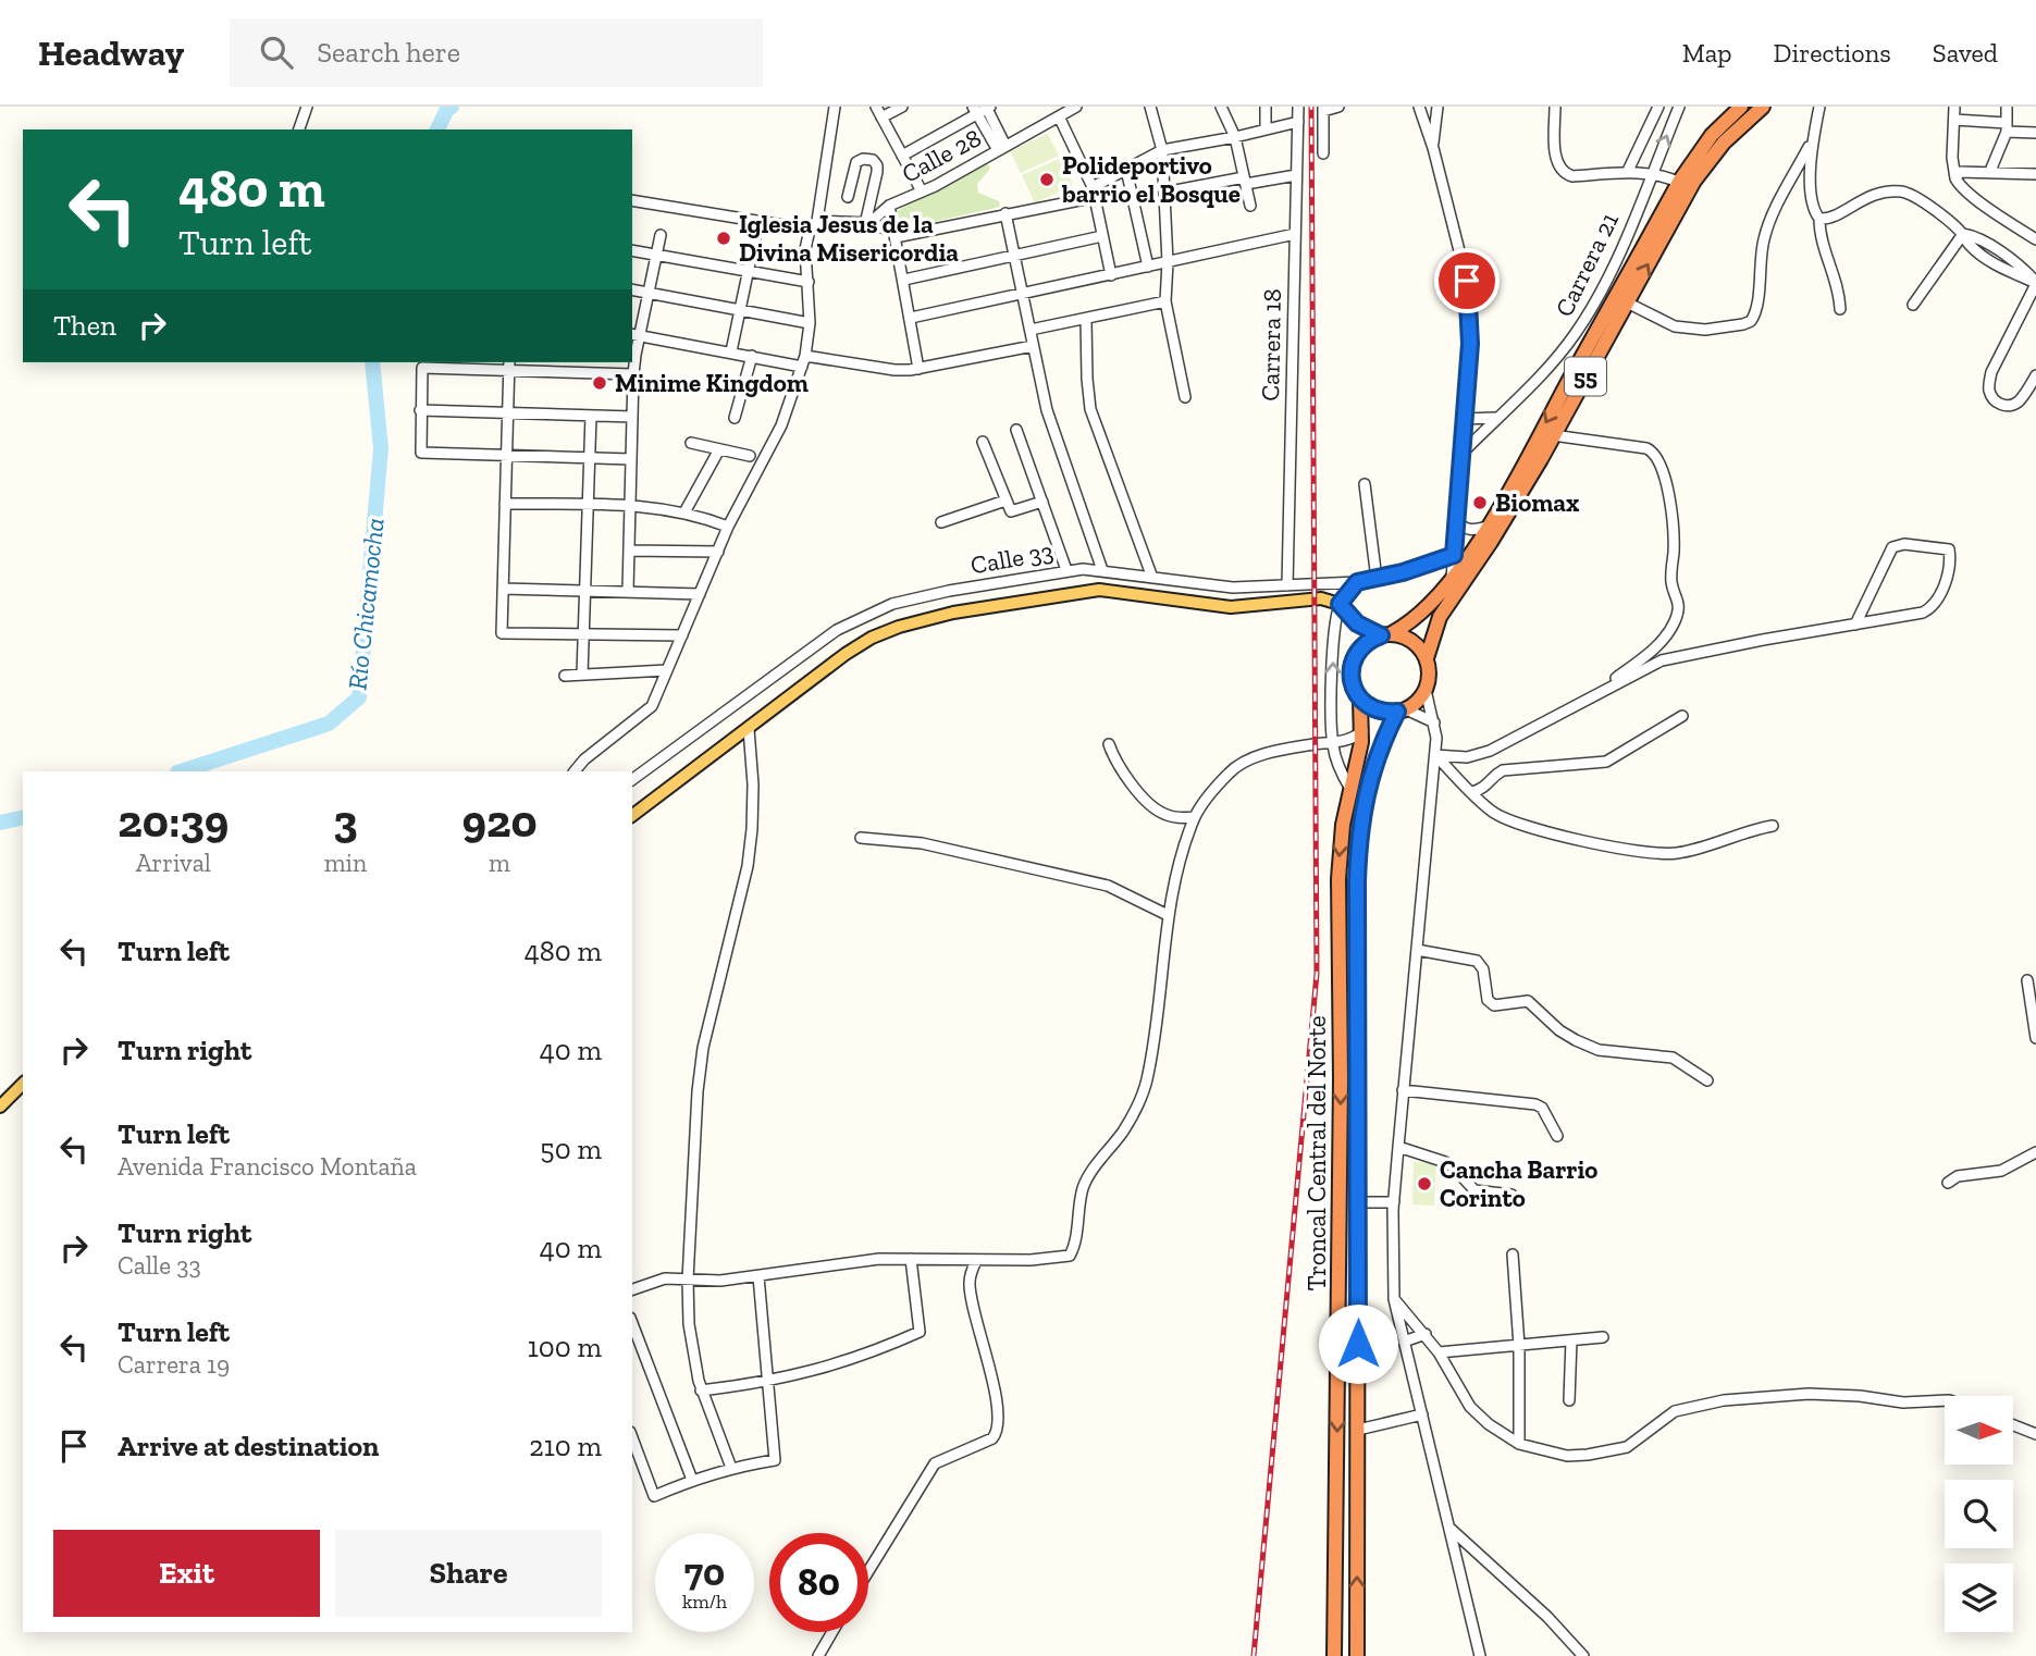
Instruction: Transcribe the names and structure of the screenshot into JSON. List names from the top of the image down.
{
  "streets": {
    "highway": ["55", "Troncal Central del Norte"],
    "street": [
      "Calle 28",
      "Carrera 21",
      "Carrera 18",
      "Calle 33"
    ]
  },
  "crossings": [
    ["Carrera 18", "Calle 33"],
    ["55", "Troncal Central del Norte"]
  ],
  "water": ["Río Chicamocha"],
  "places": [
    "Polideportivo barrio el Bosque",
    "Iglesia Jesus de la Divina Misericordia",
    "Minime Kingdom",
    "Biomax",
    "Cancha Barrio Corinto"
  ],
  "north": "right",
  "page": {
    "header": "Headway",
    "search": "Search here",
    "nav": ["Map", "Directions", "Saved"],
    "turn": ["480 m", "Turn left"],
    "then": "Then",
    "eta": [
      "20:39",
      "Arrival",
      "3",
      "min",
      "920",
      "m"
    ],
    "list": [
      {
        "name": "Turn left",
        "value": "480 m"
      },
      {
        "name": "Turn right",
        "value": "40 m"
      },
      {
        "name": "Turn left",
        "note": "Avenida Francisco Montaña",
        "value": "50 m"
      },
      {
        "name": "Turn right",
        "note": "Calle 33",
        "value": "40 m"
      },
      {
        "name": "Turn left",
        "note": "Carrera 19",
        "value": "100 m"
      },
      {
        "name": "Arrive at destination",
        "value": "210 m"
      }
    ],
    "buttons": ["Exit", "Share"],
    "speed": "70 km/h",
    "limit": "80"
  }
}
